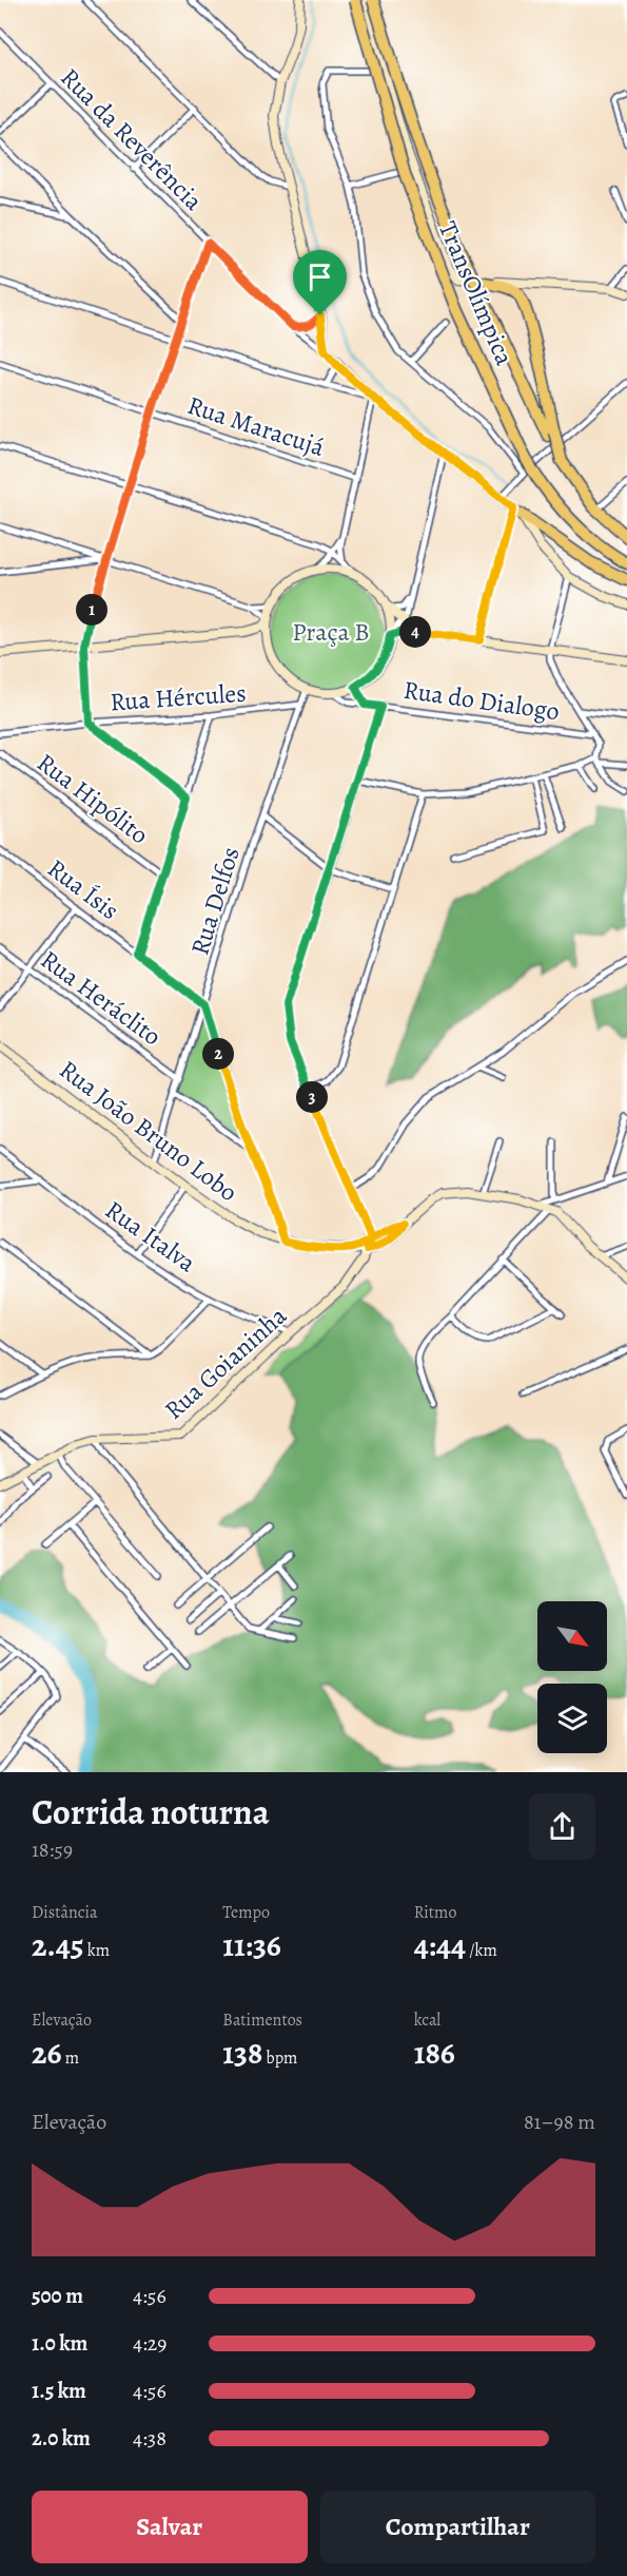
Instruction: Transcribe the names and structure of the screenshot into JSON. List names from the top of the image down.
{
  "streets": {
    "highway": ["TransOlímpica"],
    "street": [
      "Rua da Reverência",
      "Rua Maracujá",
      "Rua Hércules",
      "Rua do Dialogo",
      "Rua Hipólito",
      "Rua Ísis",
      "Rua Delfos",
      "Rua Heráclito",
      "Rua João Bruno Lobo",
      "Rua Italva",
      "Rua Goianinha"
    ]
  },
  "crossings": [
    ["Rua Hércules", "Rua Delfos"],
    ["Rua do Dialogo", "Rua Delfos"],
    ["Rua Ísis", "Rua Delfos"],
    ["Rua Delfos", "Rua Heráclito"],
    ["Rua Delfos", "Rua João Bruno Lobo"],
    ["Rua João Bruno Lobo", "Rua Goianinha"],
    ["Rua Italva", "Rua Goianinha"]
  ],
  "parks": ["Praça B"],
  "north": "bottom right",
  "page": {
    "pins": [
      "1",
      "4",
      "2",
      "3"
    ],
    "heading": ["Corrida noturna", "18:59"],
    "stats": [
      ["Distância", "2.45 km"],
      ["Tempo", "11:36"],
      ["Ritmo", "4:44 /km"],
      ["Elevação", "26 m"],
      ["Batimentos", "138 bpm"],
      ["kcal", "186"]
    ],
    "chart": ["Elevação", "81–98 m"],
    "list": [
      {
        "name": "500 m",
        "note": "4:56"
      },
      {
        "name": "1.0 km",
        "note": "4:29"
      },
      {
        "name": "1.5 km",
        "note": "4:56"
      },
      {
        "name": "2.0 km",
        "note": "4:38"
      }
    ],
    "buttons": ["Salvar", "Compartilhar"]
  }
}
